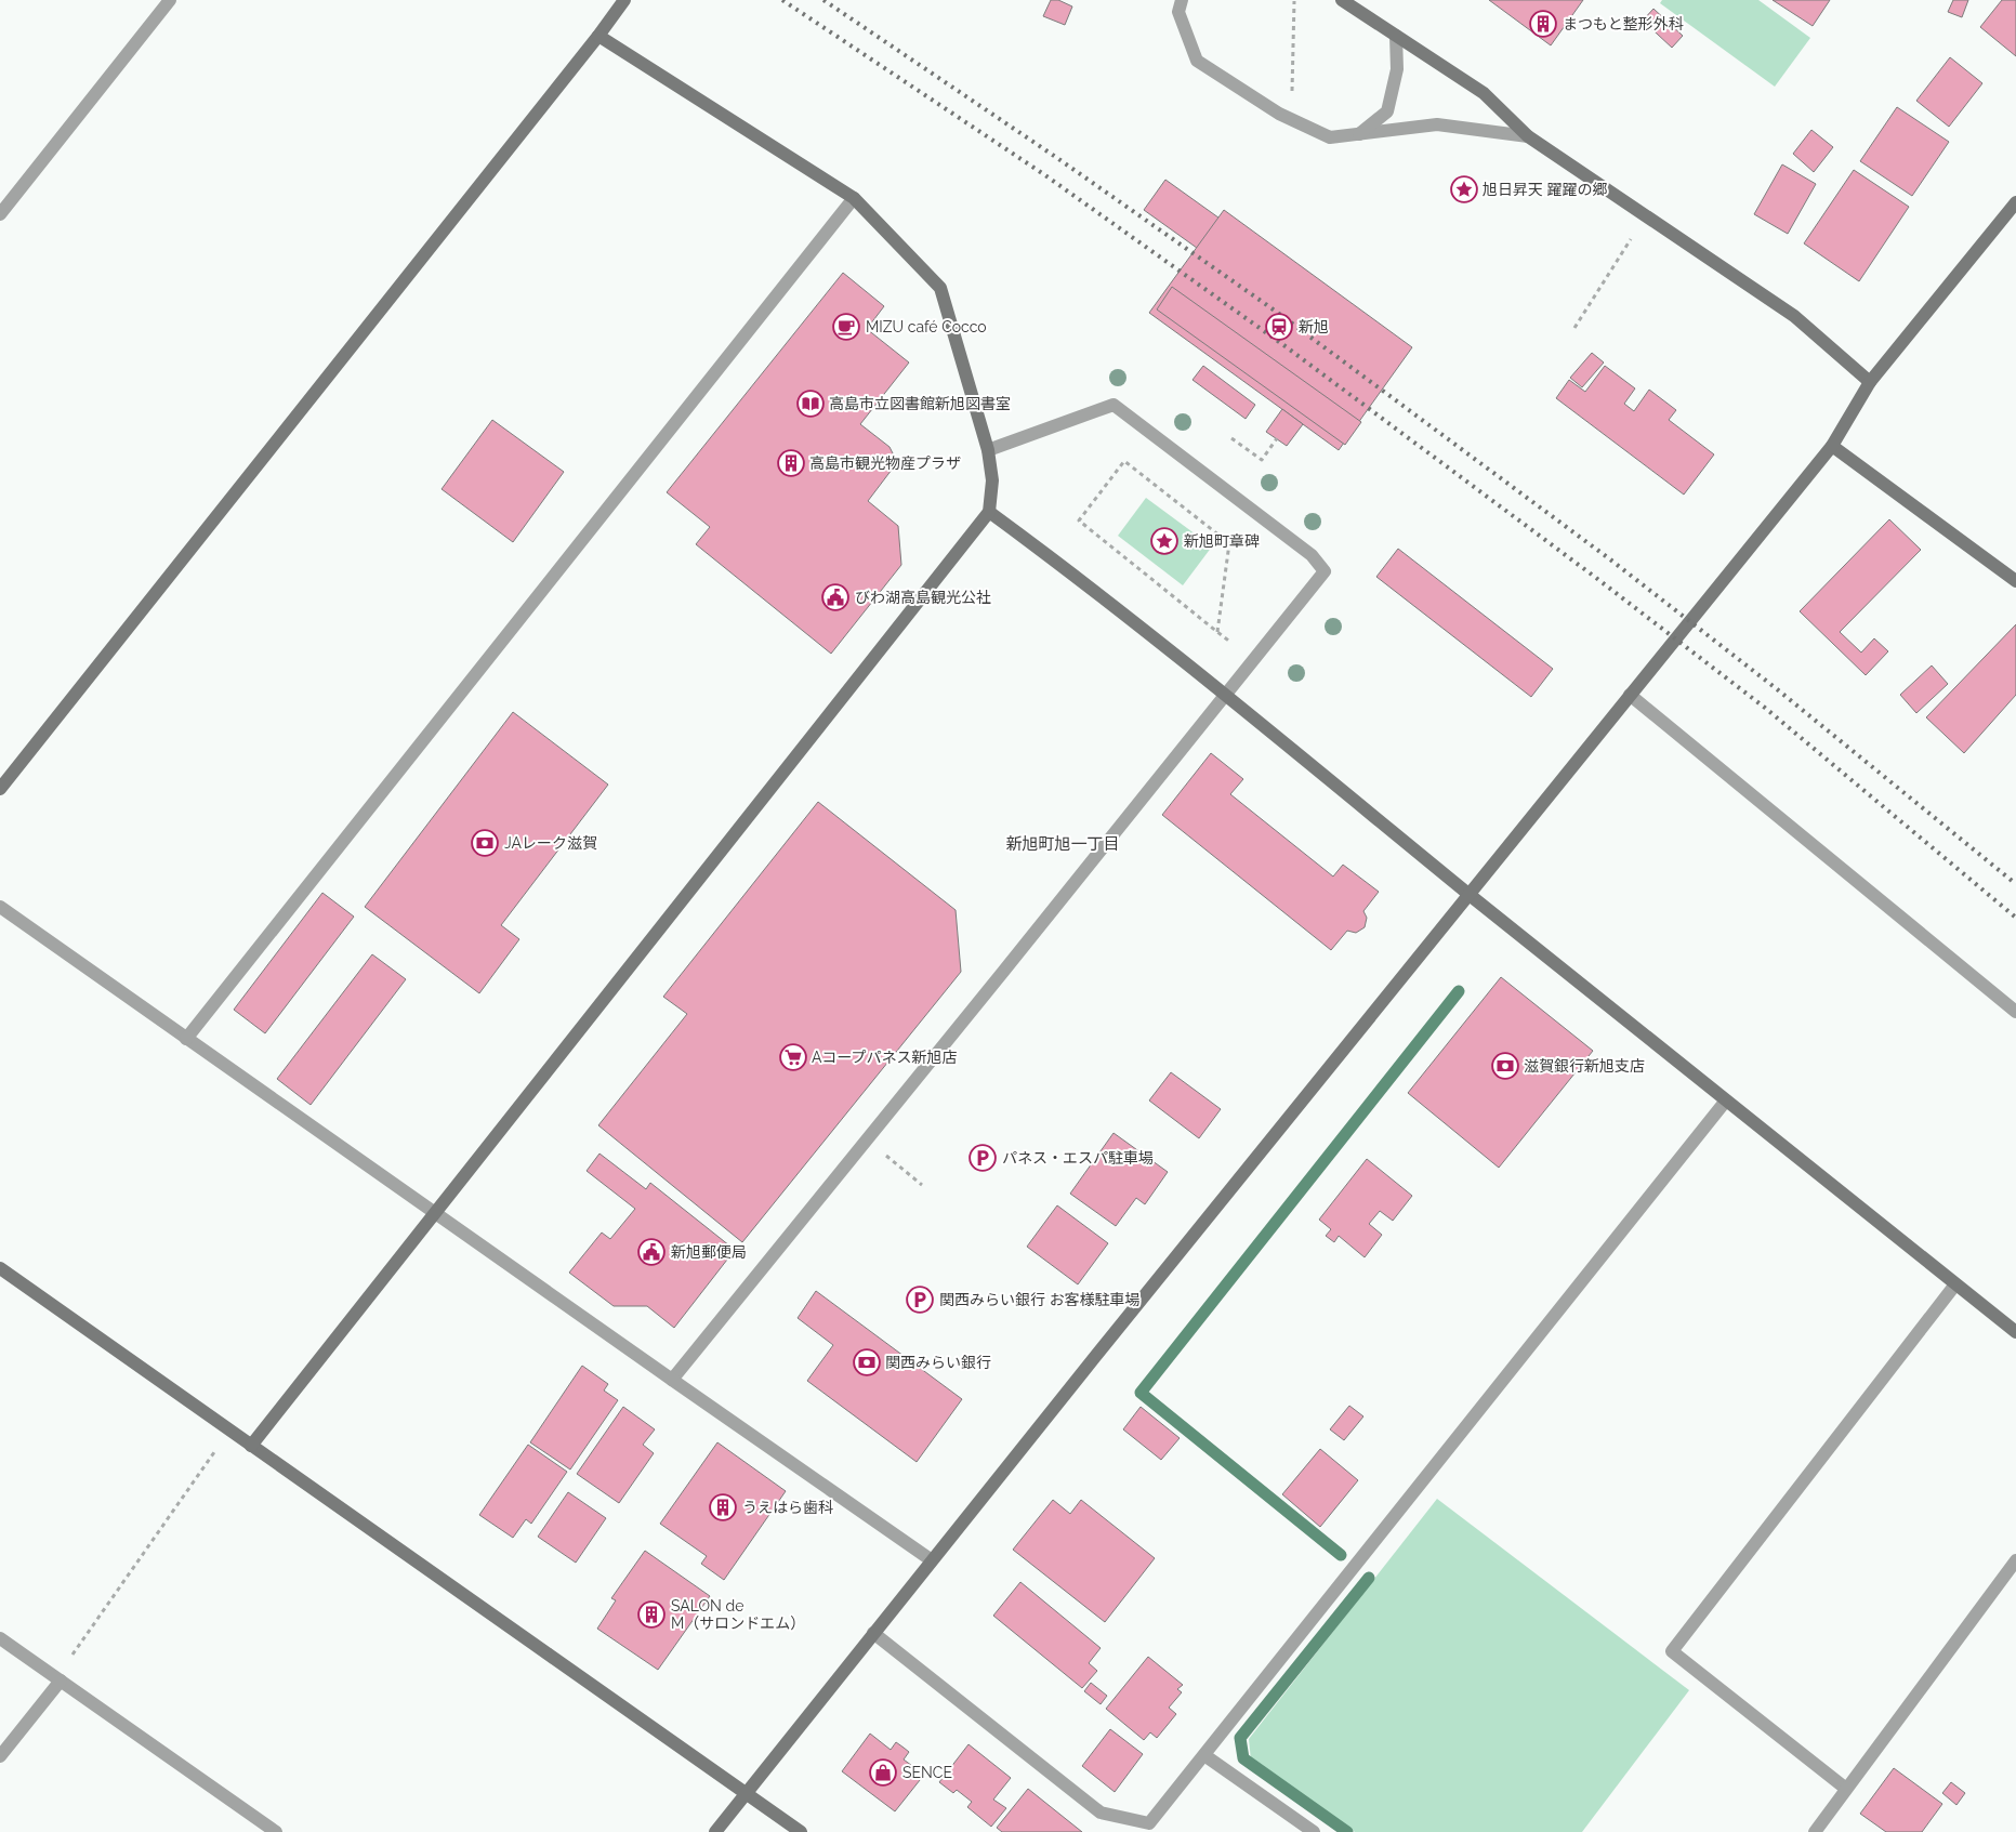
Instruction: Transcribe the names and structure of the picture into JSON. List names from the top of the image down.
{
  "districts": ["新旭町旭一丁目"],
  "places": {
    "building": [
      "まつもと整形外科",
      "高島市観光物産プラザ",
      "うえはら歯科",
      "SALON de M（サロンドエム）"
    ],
    "place": ["旭日昇天 躍躍の郷", "新旭町章碑"],
    "cafe": ["MIZU café Cocco"],
    "station": ["新旭"],
    "library": ["高島市立図書館新旭図書室"],
    "public building": ["びわ湖高島観光公社", "新旭郵便局"],
    "bank": ["JAレーク滋賀", "滋賀銀行新旭支店", "関西みらい銀行"],
    "supermarket": ["Aコープパネス新旭店"],
    "parking": ["パネス・エスパ駐車場", "関西みらい銀行 お客様駐車場"],
    "shop": ["SENCE"]
  }
}
